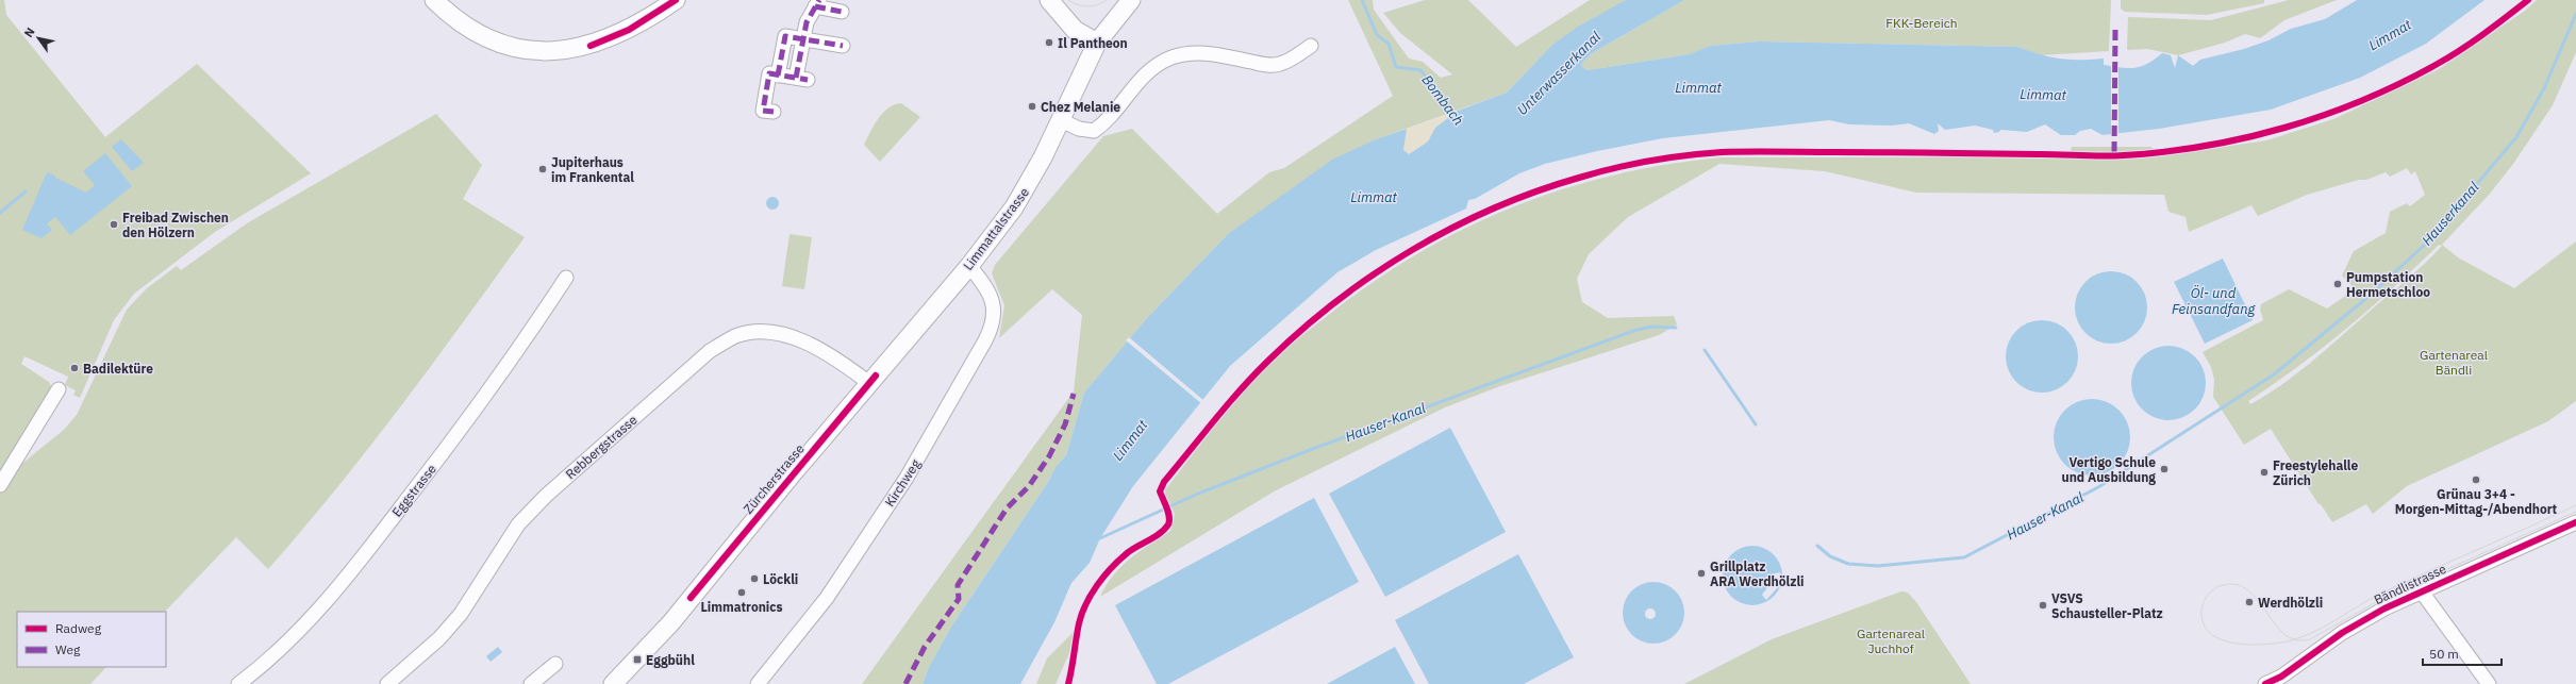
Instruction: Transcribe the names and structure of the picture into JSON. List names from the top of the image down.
{
  "streets": {
    "main road": ["Limmattalstrasse", "Zürcherstrasse"],
    "street": [
      "Rebbergstrasse",
      "Kirchweg",
      "Eggstrasse",
      "Bändlistrasse"
    ]
  },
  "crossings": [
    ["Limmattalstrasse", "Rebbergstrasse"],
    ["Limmattalstrasse", "Zürcherstrasse"],
    ["Limmattalstrasse", "Kirchweg"],
    ["Rebbergstrasse", "Zürcherstrasse"]
  ],
  "water": [
    "Limmat",
    "Unterwasserkanal",
    "Bombach",
    "Hauserkanal",
    "Öl- und Feinsandfang",
    "Hauser-Kanal"
  ],
  "parks": ["FKK-Bereich", "Gartenareal Bändli", "Gartenareal Juchhof"],
  "places": {
    "other": [
      "Il Pantheon",
      "Chez Melanie",
      "Jupiterhaus im Frankental",
      "Freibad Zwischen den Hölzern",
      "Pumpstation Hermetschloo",
      "Badilektüre",
      "Vertigo Schule und Ausbildung",
      "Freestylehalle Zürich",
      "Grünau 3+4 - Morgen-Mittag-/Abendhort",
      "Grillplatz ARA Werdhölzli",
      "Löckli",
      "Limmatronics",
      "Werdhölzli",
      "VSVS Schausteller-Platz"
    ],
    "transit": ["Eggbühl"]
  },
  "legend": ["Radweg", "Weg"],
  "scale_bar": "50 m",
  "north": "top left"
}
